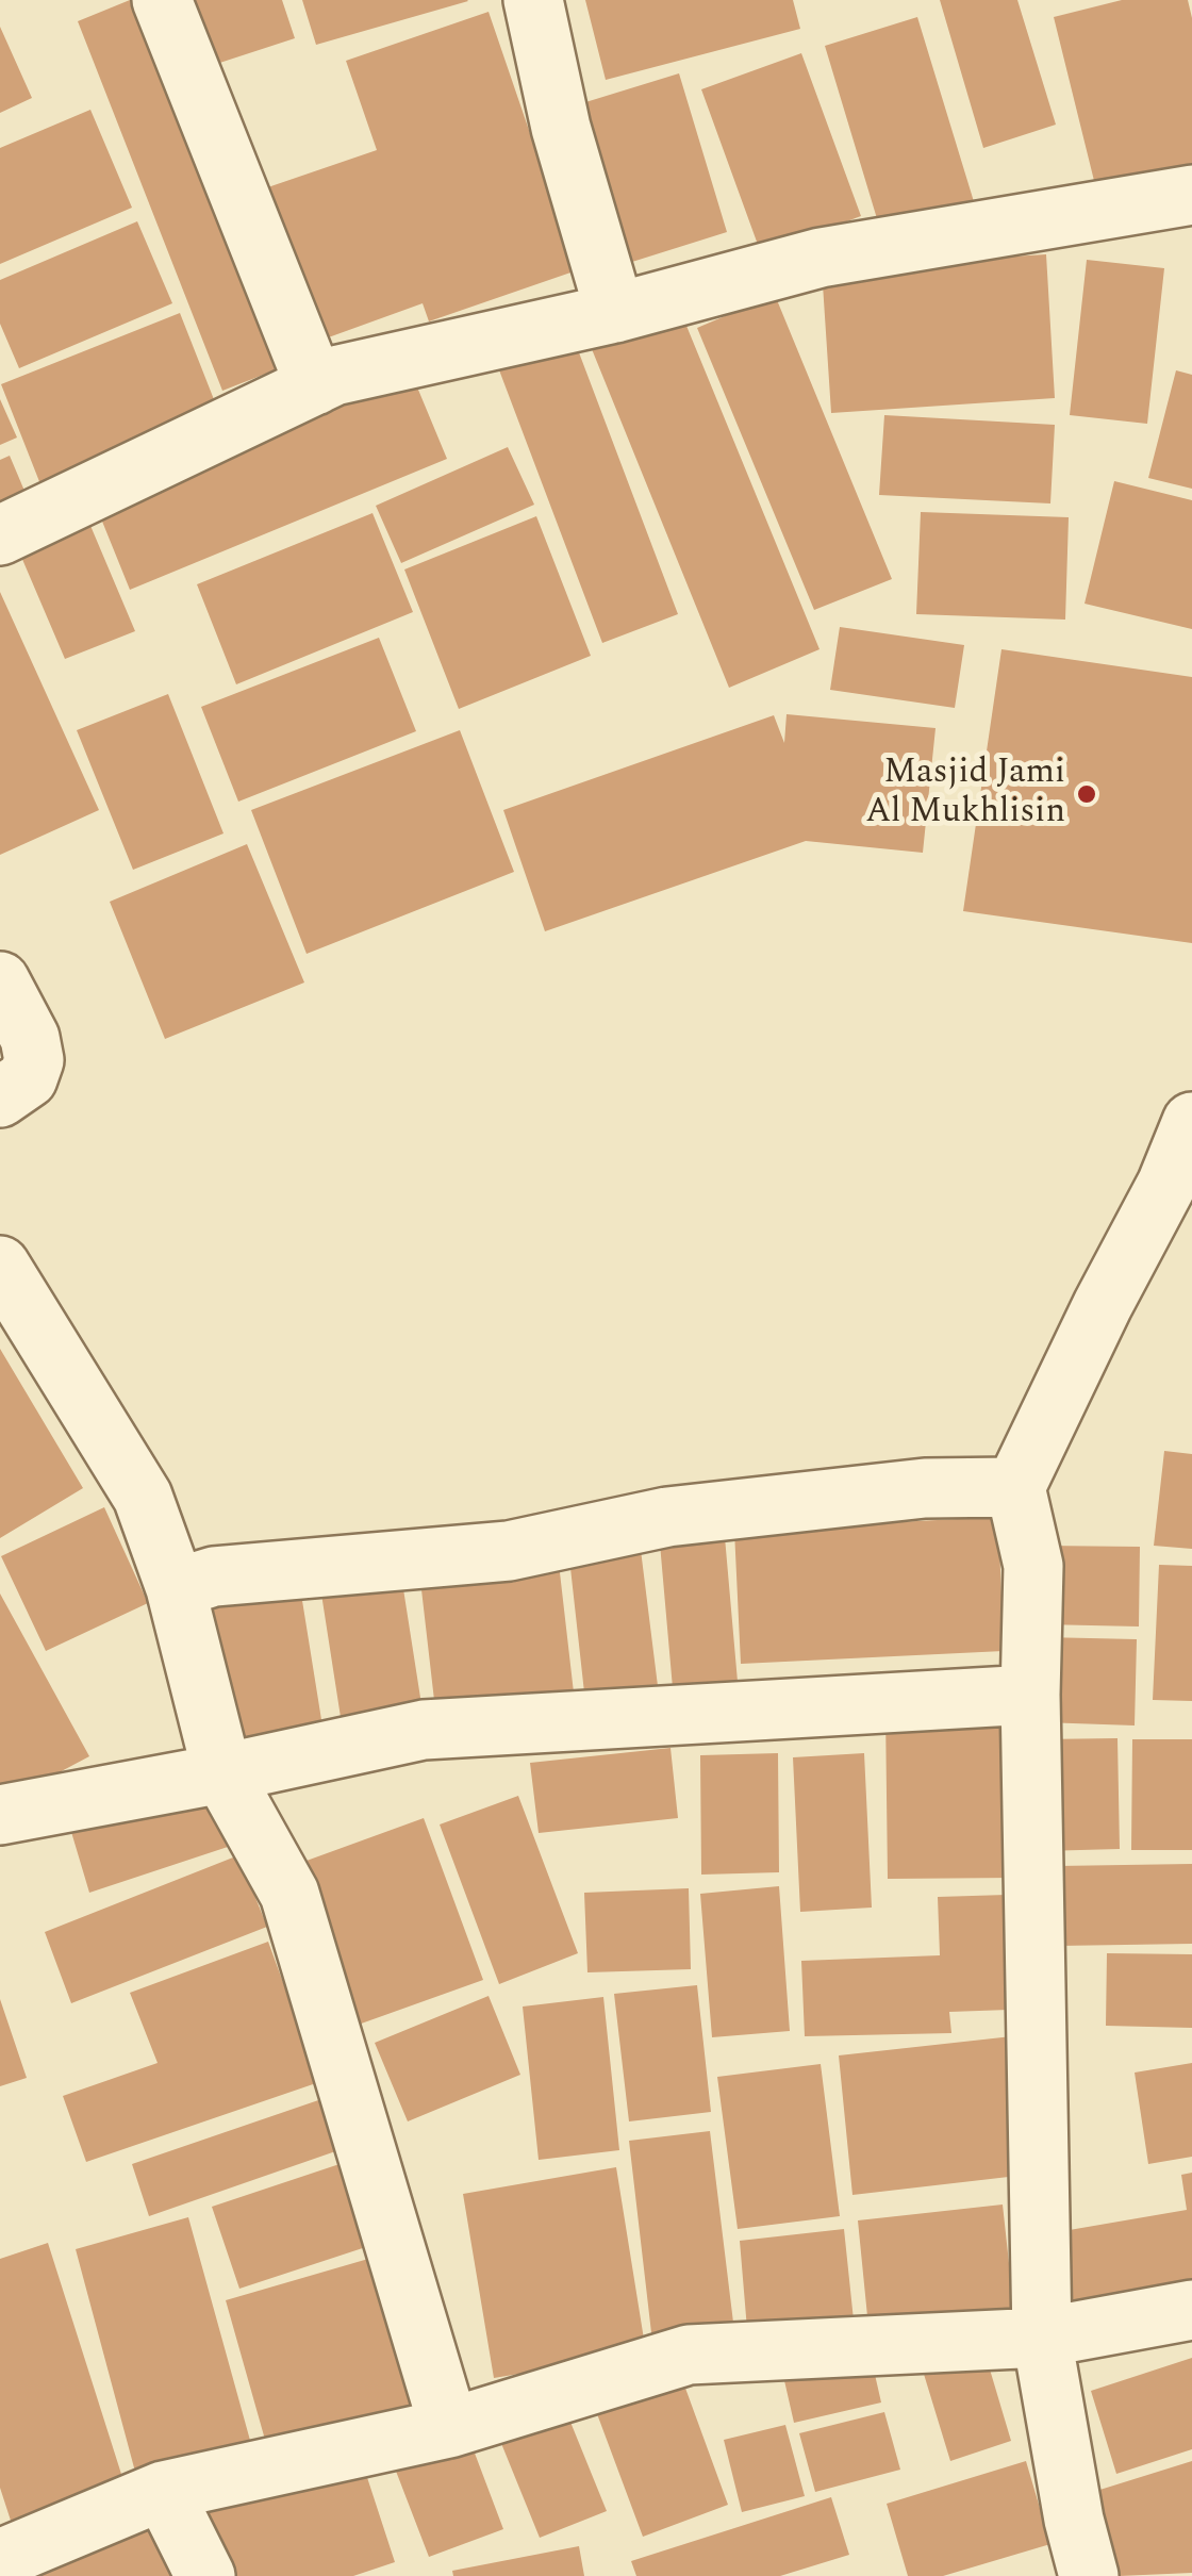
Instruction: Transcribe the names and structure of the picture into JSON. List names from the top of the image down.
{
  "places": ["Masjid Jami Al Mukhlisin"]
}
